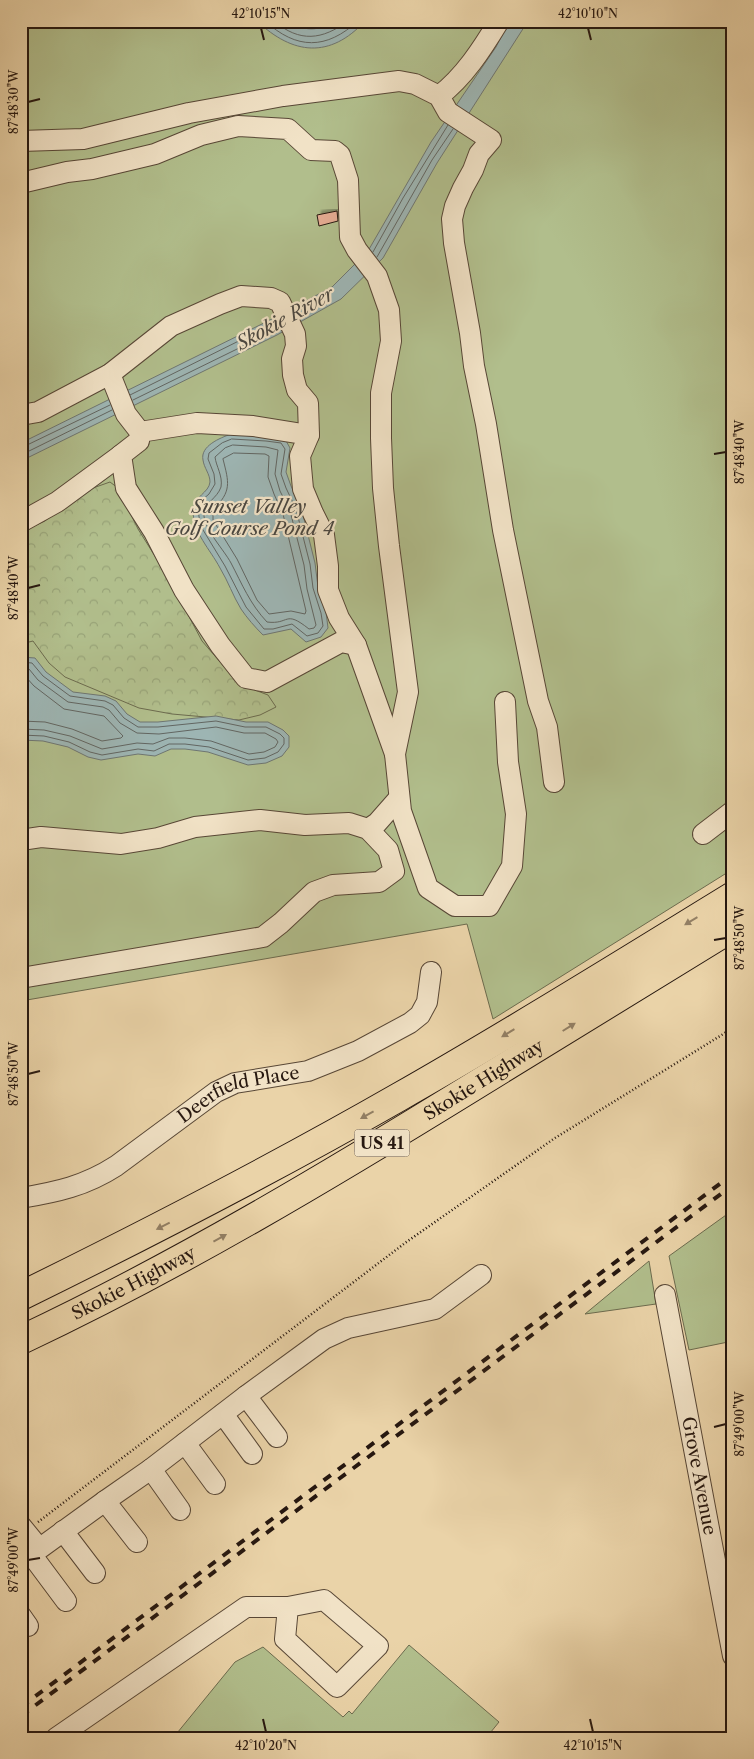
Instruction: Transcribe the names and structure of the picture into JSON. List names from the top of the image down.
{
  "streets": {
    "highway": ["Skokie Highway", "US 41"],
    "street": ["Deerfield Place", "Grove Avenue"]
  },
  "water": ["Skokie River", "Sunset Valley Golf Course Pond 4"],
  "coordinates": [
    "42°10'15\"N",
    "42°10'10\"N",
    "87°48'30\"W",
    "87°48'40\"W",
    "87°48'50\"W",
    "87°49'00\"W",
    "42°10'20\"N"
  ]
}
